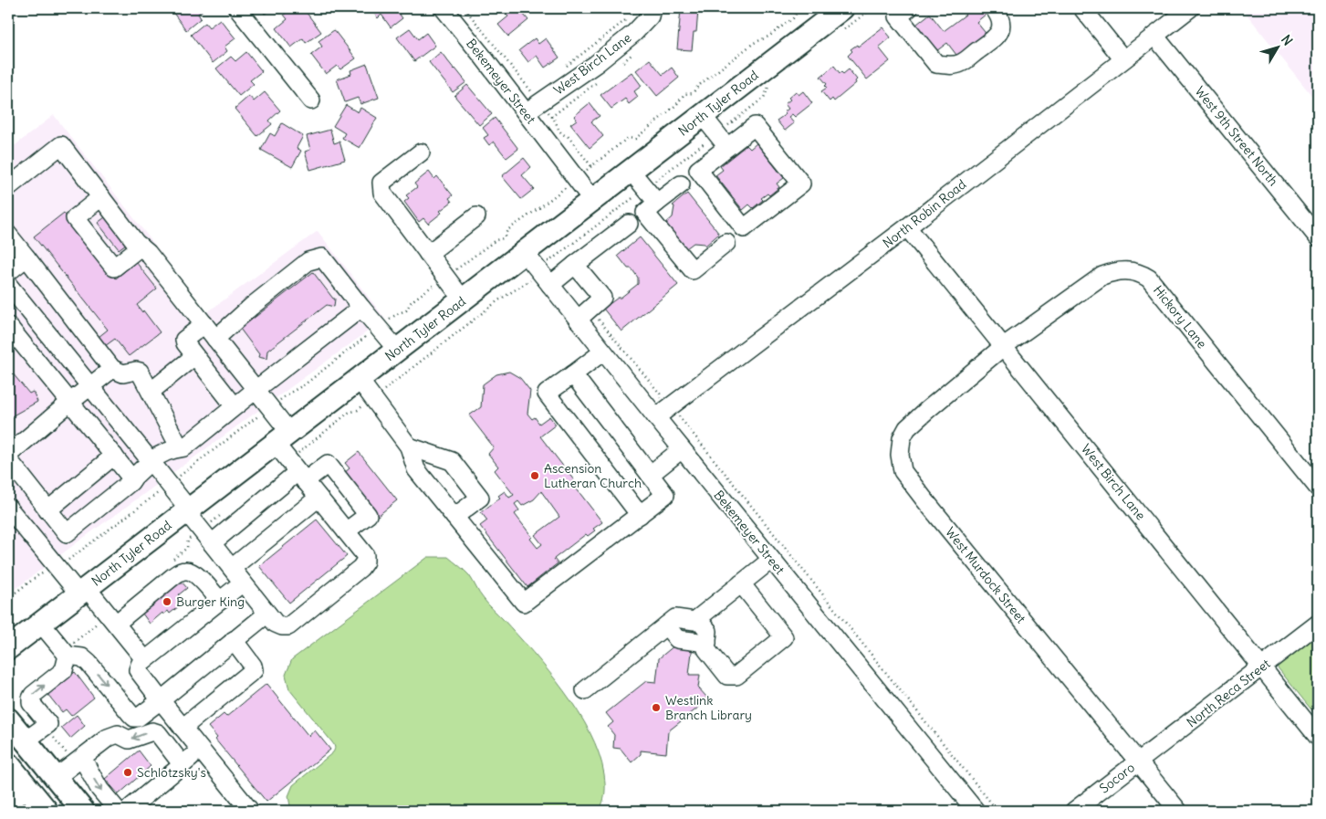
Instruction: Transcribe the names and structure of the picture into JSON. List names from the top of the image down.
{
  "streets": {
    "main road": ["North Tyler Road"],
    "street": [
      "West Birch Lane",
      "Bekemeyer Street",
      "West 9th Street North",
      "North Robin Road",
      "Hickory Lane",
      "West Murdock Street",
      "North Reca Street",
      "Socoro"
    ]
  },
  "crossings": [
    ["West Birch Lane", "Bekemeyer Street"],
    ["West Birch Lane", "North Robin Road"],
    ["West Birch Lane", "Hickory Lane"],
    ["West Birch Lane", "West Murdock Street"],
    ["West Birch Lane", "North Reca Street"],
    ["Bekemeyer Street", "North Tyler Road"],
    ["Bekemeyer Street", "North Robin Road"],
    ["West 9th Street North", "North Robin Road"],
    ["Hickory Lane", "West Murdock Street"],
    ["West Murdock Street", "North Reca Street"],
    ["West Murdock Street", "Socoro"],
    ["North Reca Street", "Socoro"]
  ],
  "places": [
    "Ascension Lutheran Church",
    "Burger King",
    "Westlink Branch Library",
    "Schlotzsky's"
  ],
  "north": "top right"
}
